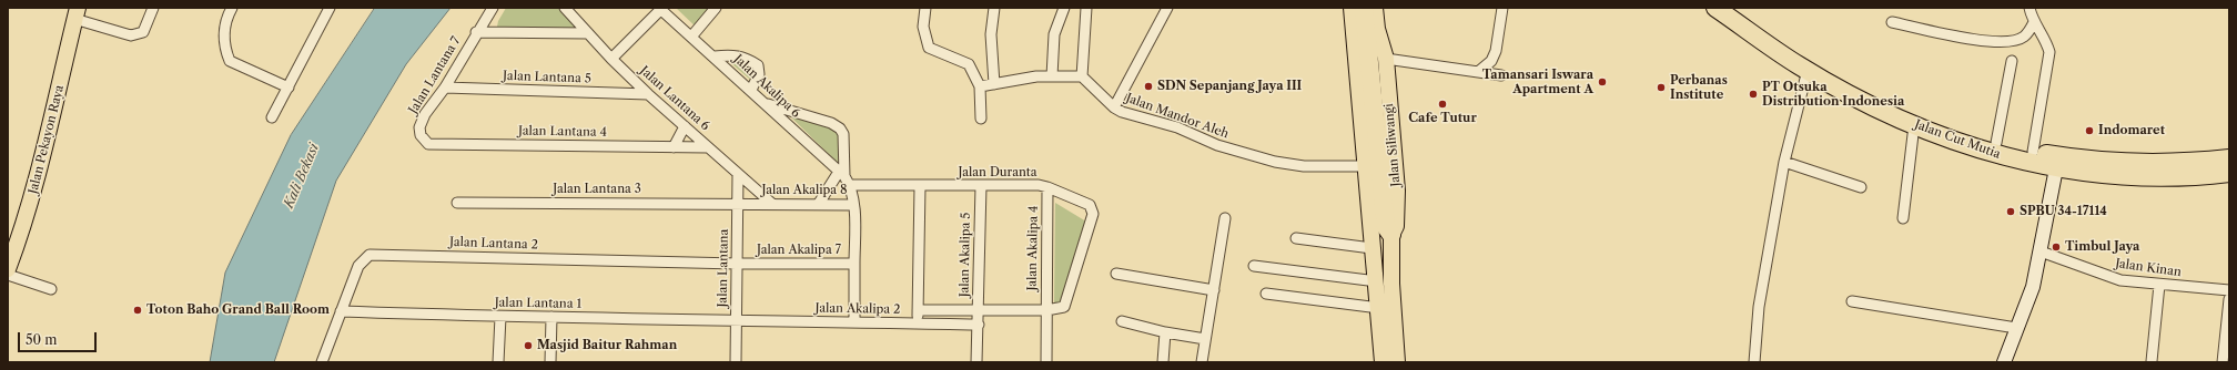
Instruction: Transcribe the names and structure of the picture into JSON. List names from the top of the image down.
{
  "streets": {
    "highway": ["Jalan Cut Mutia"],
    "main road": ["Jalan Pekayon Raya", "Jalan Siliwangi"],
    "street": [
      "Jalan Lantana 7",
      "Jalan Lantana 5",
      "Jalan Akalipa 6",
      "Jalan Lantana 6",
      "Jalan Mandor Aleh",
      "Jalan Lantana 4",
      "Jalan Duranta",
      "Jalan Lantana 3",
      "Jalan Akalipa 8",
      "Jalan Lantana 2",
      "Jalan Akalipa 4",
      "Jalan Akalipa 7",
      "Jalan Akalipa 5",
      "Jalan Lantana",
      "Jalan Kinan",
      "Jalan Lantana 1",
      "Jalan Akalipa 2"
    ]
  },
  "crossings": [
    ["Jalan Lantana 7", "Jalan Lantana 5"],
    ["Jalan Lantana 7", "Jalan Lantana 4"],
    ["Jalan Lantana 5", "Jalan Lantana 6"],
    ["Jalan Akalipa 6", "Jalan Duranta"],
    ["Jalan Akalipa 6", "Jalan Akalipa 8"],
    ["Jalan Lantana 6", "Jalan Lantana 4"],
    ["Jalan Lantana 6", "Jalan Akalipa 8"],
    ["Jalan Lantana 6", "Jalan Lantana"],
    ["Jalan Duranta", "Jalan Akalipa 8"],
    ["Jalan Duranta", "Jalan Akalipa 4"],
    ["Jalan Duranta", "Jalan Akalipa 5"],
    ["Jalan Lantana 3", "Jalan Akalipa 8"],
    ["Jalan Lantana 3", "Jalan Lantana"],
    ["Jalan Akalipa 8", "Jalan Akalipa 7"],
    ["Jalan Akalipa 8", "Jalan Lantana"],
    ["Jalan Lantana 2", "Jalan Akalipa 7"],
    ["Jalan Lantana 2", "Jalan Lantana"],
    ["Jalan Lantana 2", "Jalan Lantana 1"],
    ["Jalan Akalipa 7", "Jalan Lantana"],
    ["Jalan Akalipa 5", "Jalan Akalipa 2"],
    ["Jalan Lantana", "Jalan Lantana 1"],
    ["Jalan Lantana", "Jalan Akalipa 2"],
    ["Jalan Lantana 1", "Jalan Akalipa 2"]
  ],
  "water": ["Kali Bekasi"],
  "places": [
    "Tamansari Iswara Apartment A",
    "SDN Sepanjang Jaya III",
    "Perbanas Institute",
    "PT Otsuka Distribution Indonesia",
    "Cafe Tutur",
    "Indomaret",
    "SPBU 34-17114",
    "Timbul Jaya",
    "Toton Baho Grand Ball Room",
    "Masjid Baitur Rahman"
  ],
  "scale_bar": "50 m"
}
